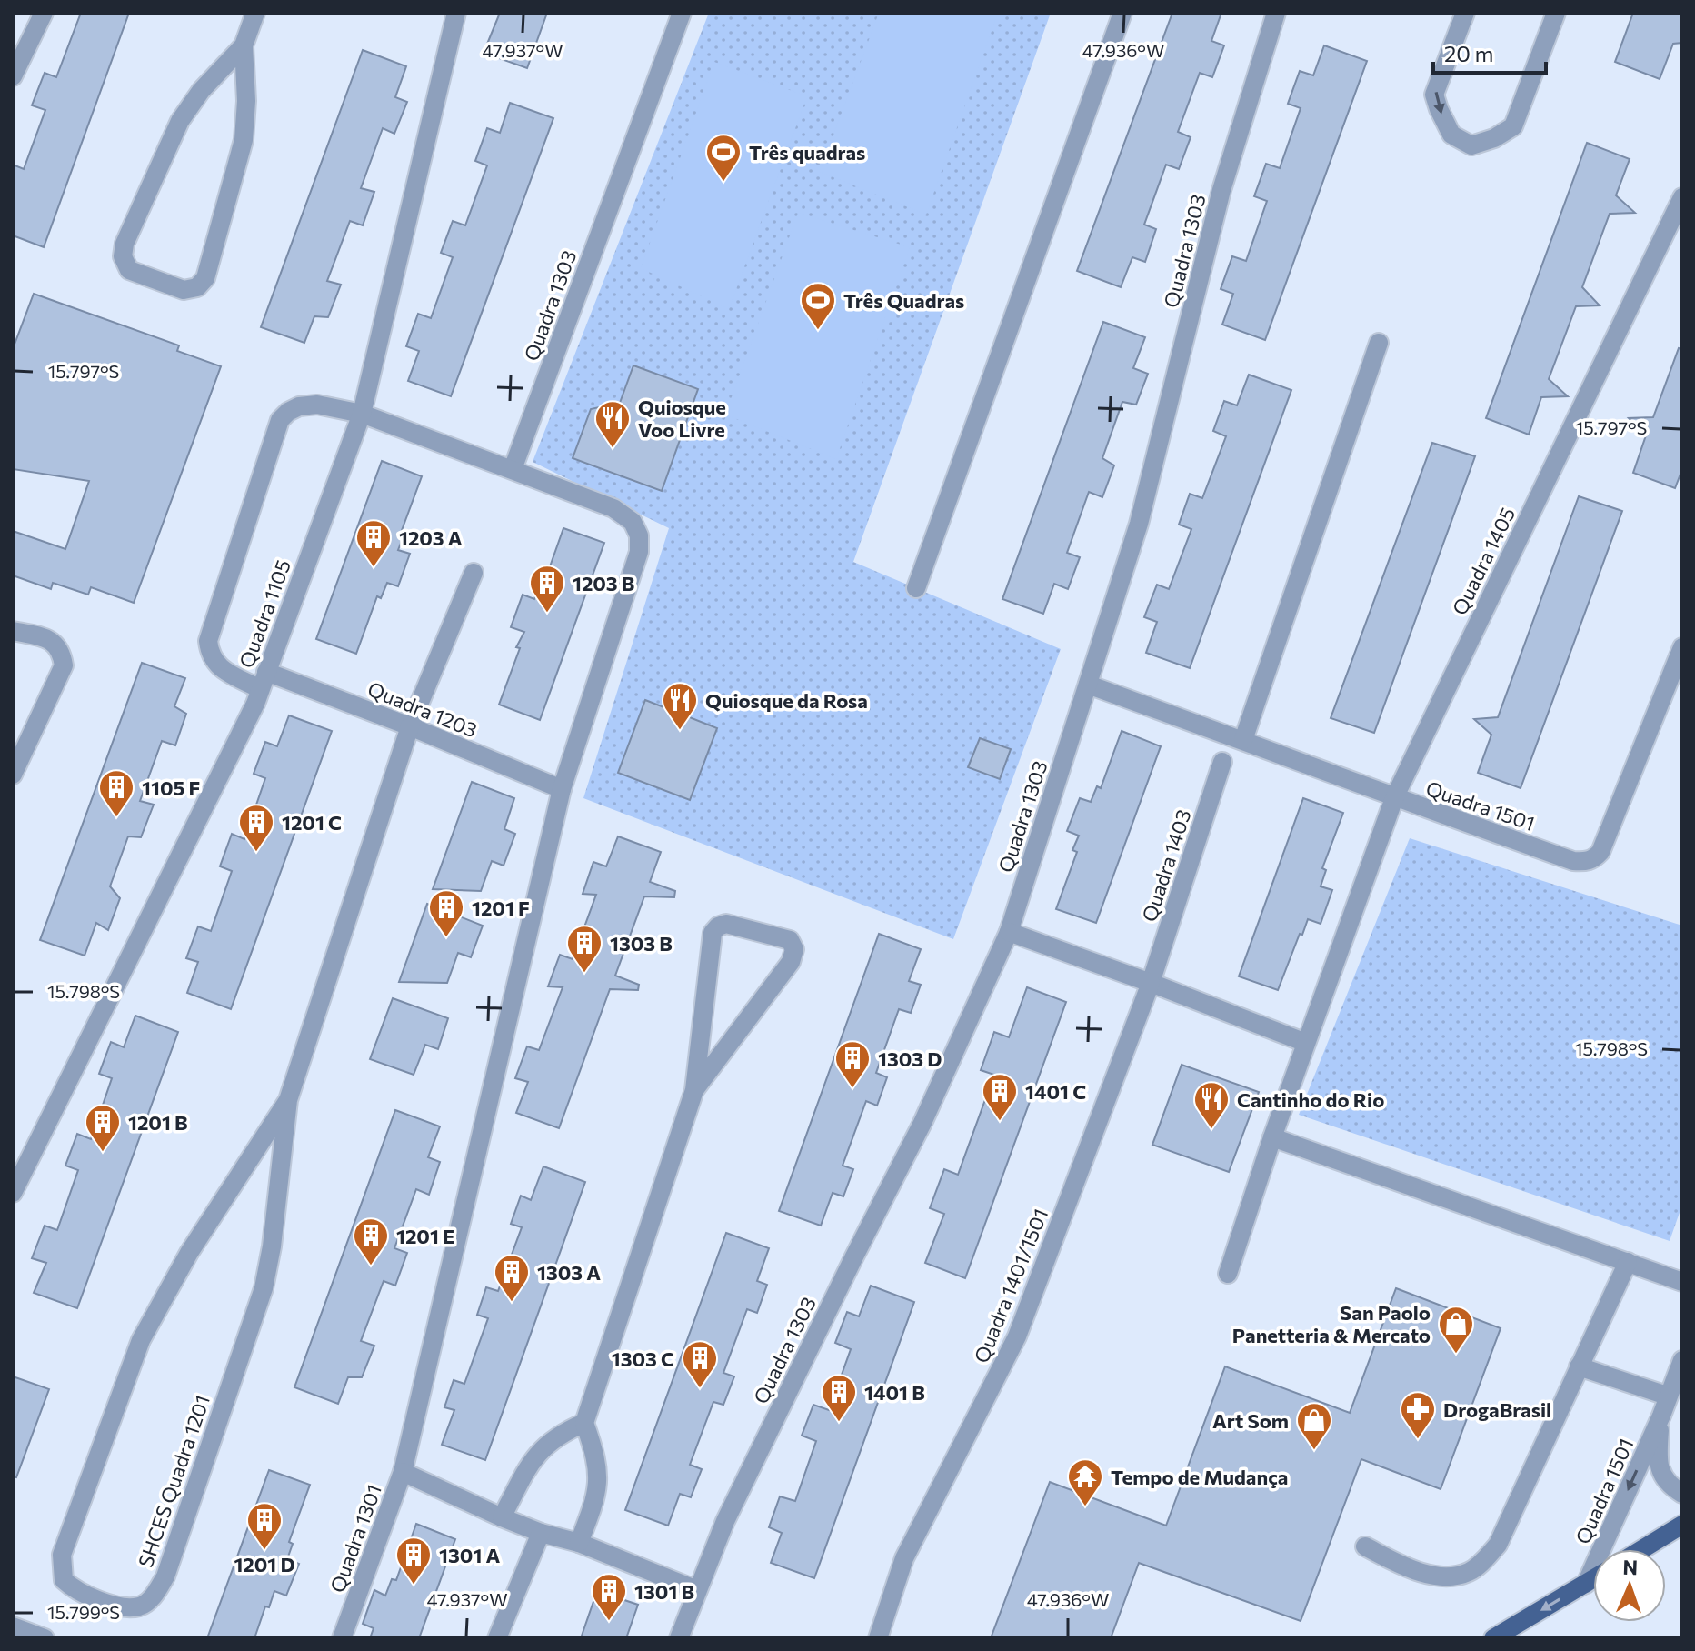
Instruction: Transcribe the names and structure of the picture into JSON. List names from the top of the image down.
{
  "streets": {
    "street": [
      "Quadra 1303",
      "Quadra 1405",
      "Quadra 1105",
      "Quadra 1203",
      "Quadra 1501",
      "Quadra 1403",
      "Quadra 1401/1501",
      "SHCES Quadra 1201",
      "Quadra 1301"
    ]
  },
  "crossings": [
    ["Quadra 1303", "Quadra 1301"],
    ["Quadra 1405", "Quadra 1501"],
    ["Quadra 1105", "Quadra 1203"],
    ["Quadra 1203", "SHCES Quadra 1201"],
    ["Quadra 1403", "Quadra 1401/1501"]
  ],
  "places": {
    "sports": ["Três quadras", "Três Quadras"],
    "restaurant": ["Quiosque Voo Livre", "Quiosque da Rosa", "Cantinho do Rio"],
    "building": [
      "1203 A",
      "1203 B",
      "1105 F",
      "1201 C",
      "1201 F",
      "1303 B",
      "1303 D",
      "1401 C",
      "1201 B",
      "1201 E",
      "1303 A",
      "1303 C",
      "1401 B",
      "1201 D",
      "1301 A",
      "1301 B"
    ],
    "shop": ["San Paolo Panetteria & Mercato", "Art Som"],
    "pharmacy": ["DrogaBrasil"],
    "temple": ["Tempo de Mudança"]
  },
  "scale_bar": "20 m",
  "north": "top",
  "coordinates": [
    "47.937°W",
    "47.936°W",
    "15.797°S",
    "15.798°S",
    "15.799°S"
  ]
}
